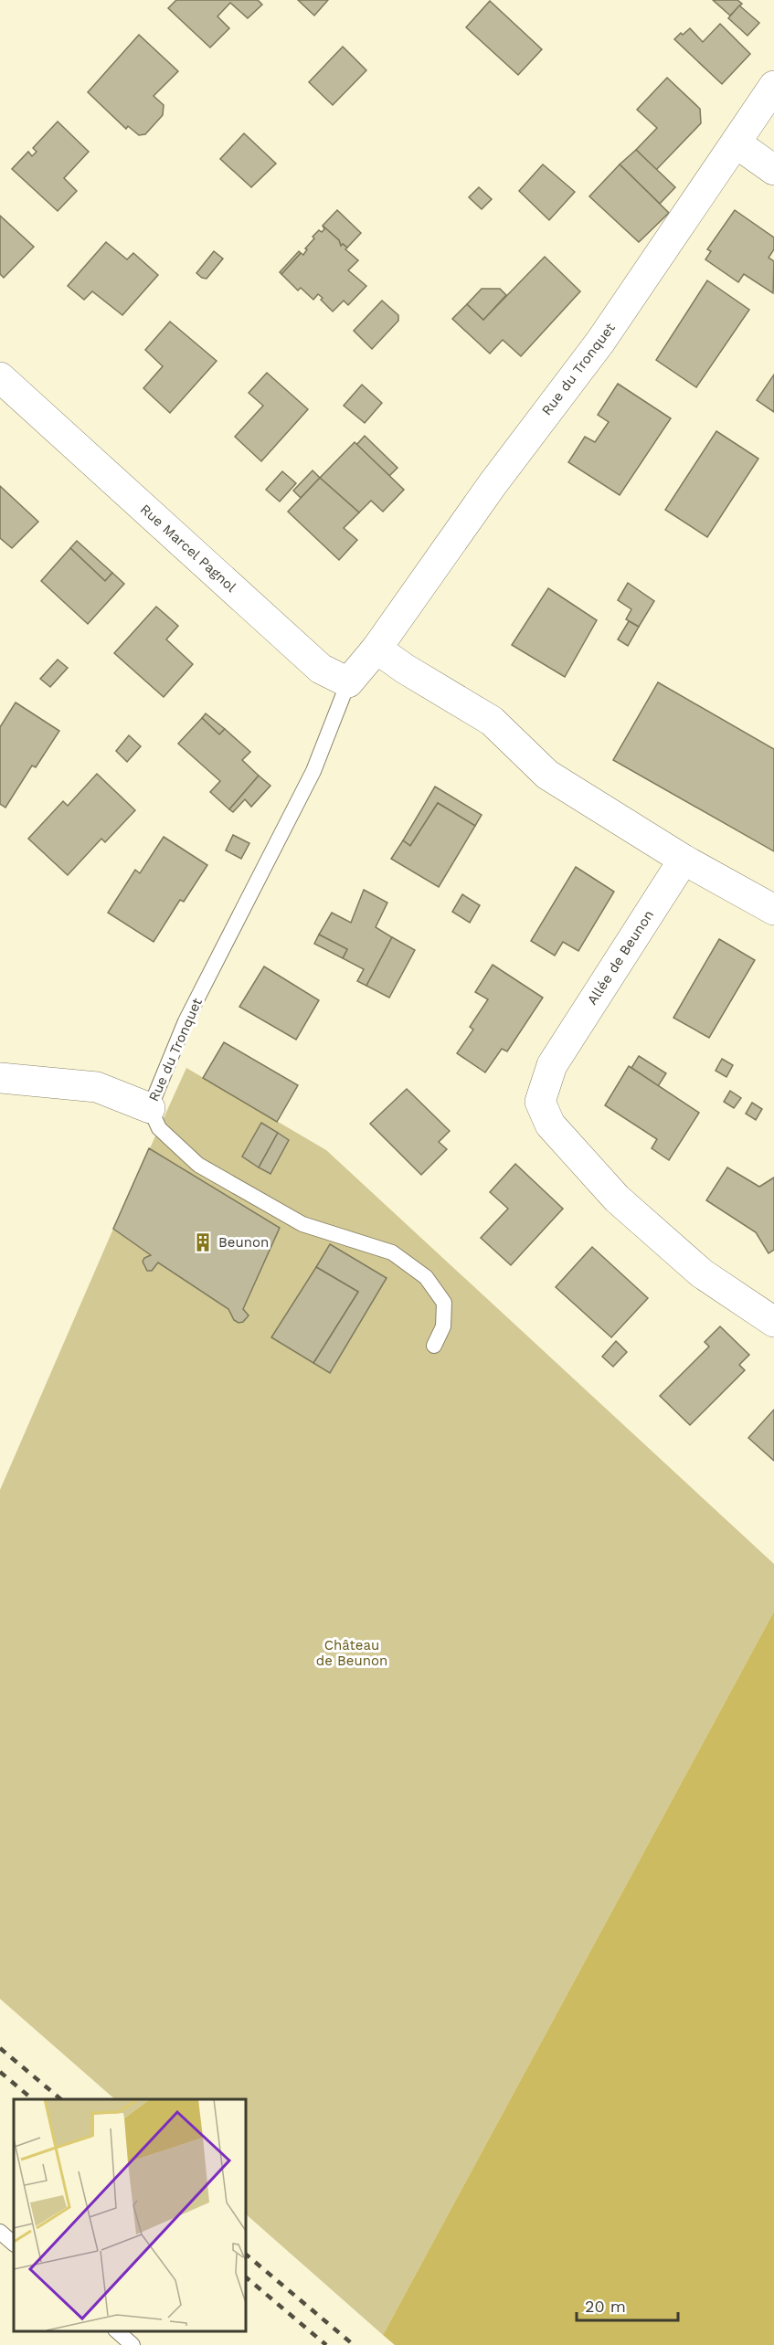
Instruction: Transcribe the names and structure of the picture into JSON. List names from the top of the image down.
{
  "streets": {
    "street": ["Rue du Tronquet", "Rue Marcel Pagnol", "Allée de Beunon"]
  },
  "crossings": [
    ["Rue du Tronquet", "Rue Marcel Pagnol"]
  ],
  "parks": ["Château de Beunon"],
  "places": {
    "building": ["Beunon"]
  },
  "scale_bar": "20 m"
}
